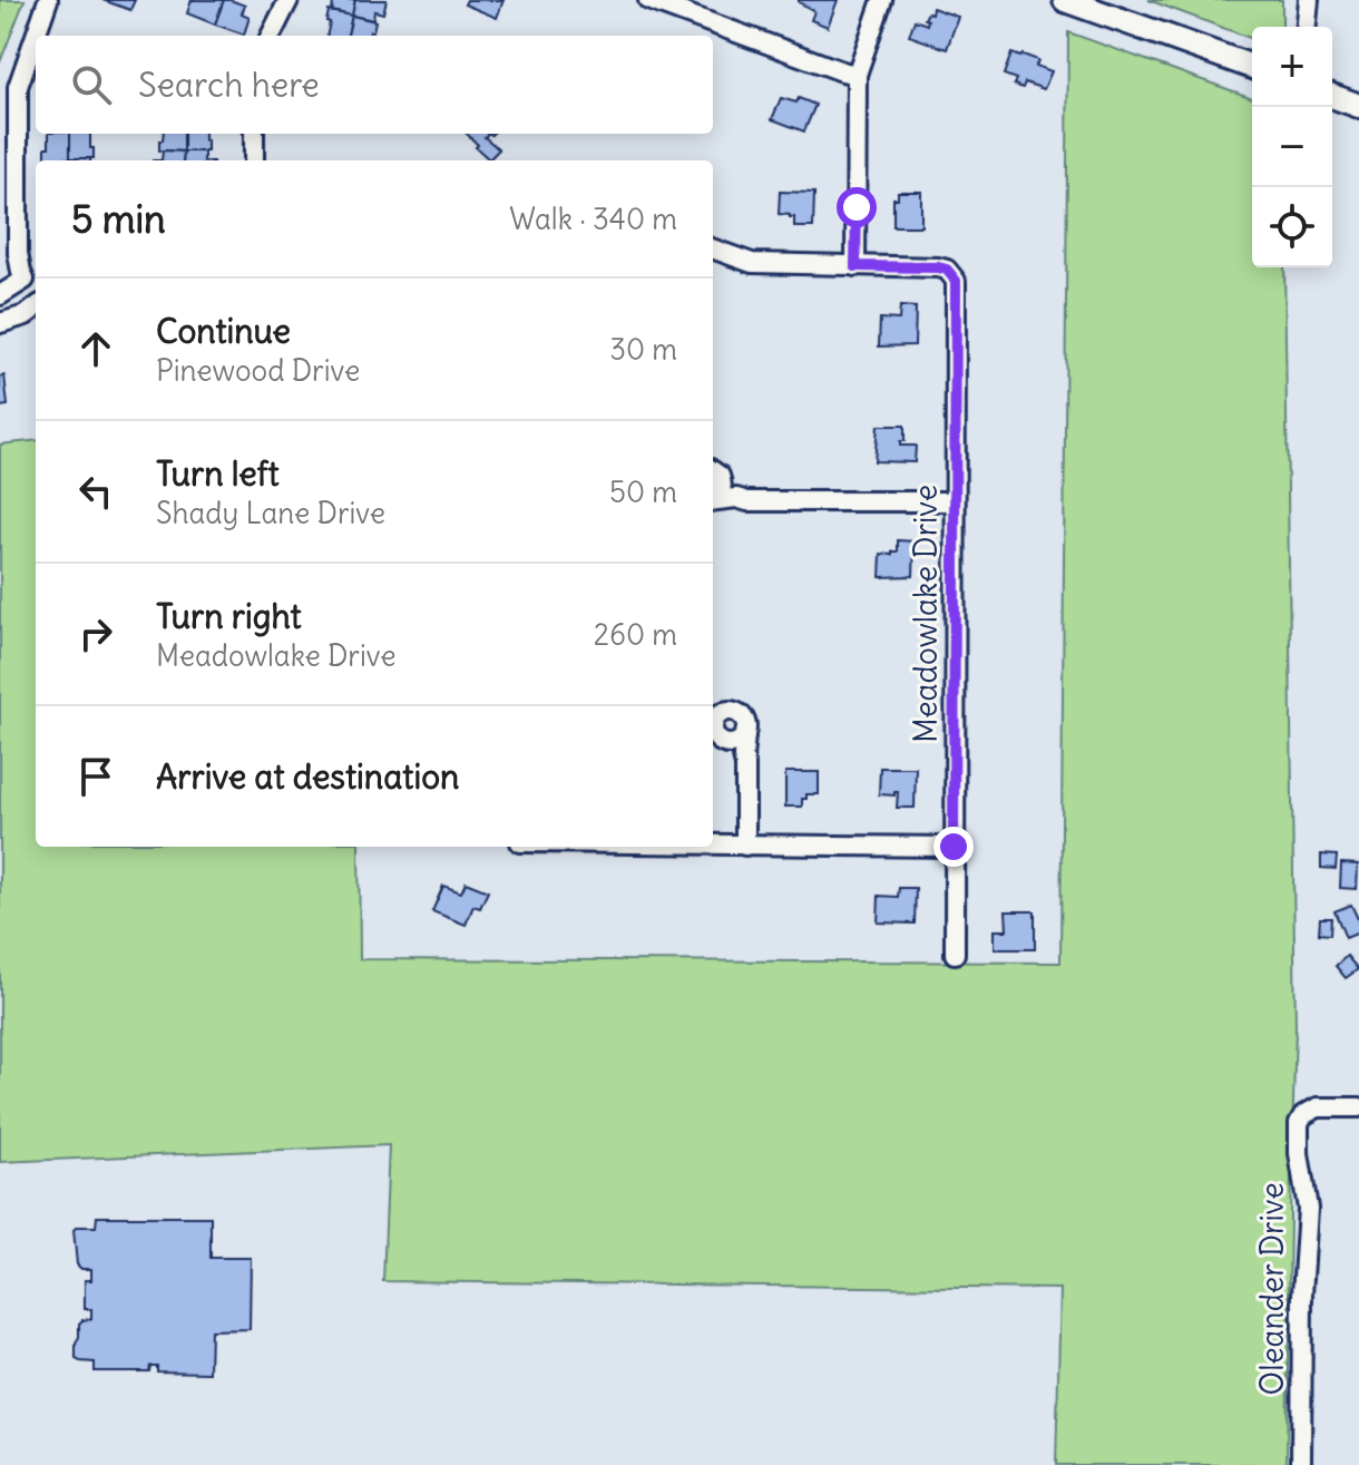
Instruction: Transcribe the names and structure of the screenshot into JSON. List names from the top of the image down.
{
  "streets": {
    "street": ["Meadowlake Drive", "Oleander Drive"]
  },
  "page": {
    "map_buttons": ["+", "−"],
    "search": "Search here",
    "heading": ["5 min", "Walk · 340 m"],
    "list": [
      ["Continue", "Pinewood Drive", "30 m"],
      ["Turn left", "Shady Lane Drive", "50 m"],
      ["Turn right", "Meadowlake Drive", "260 m"],
      "Arrive at destination"
    ]
  }
}
